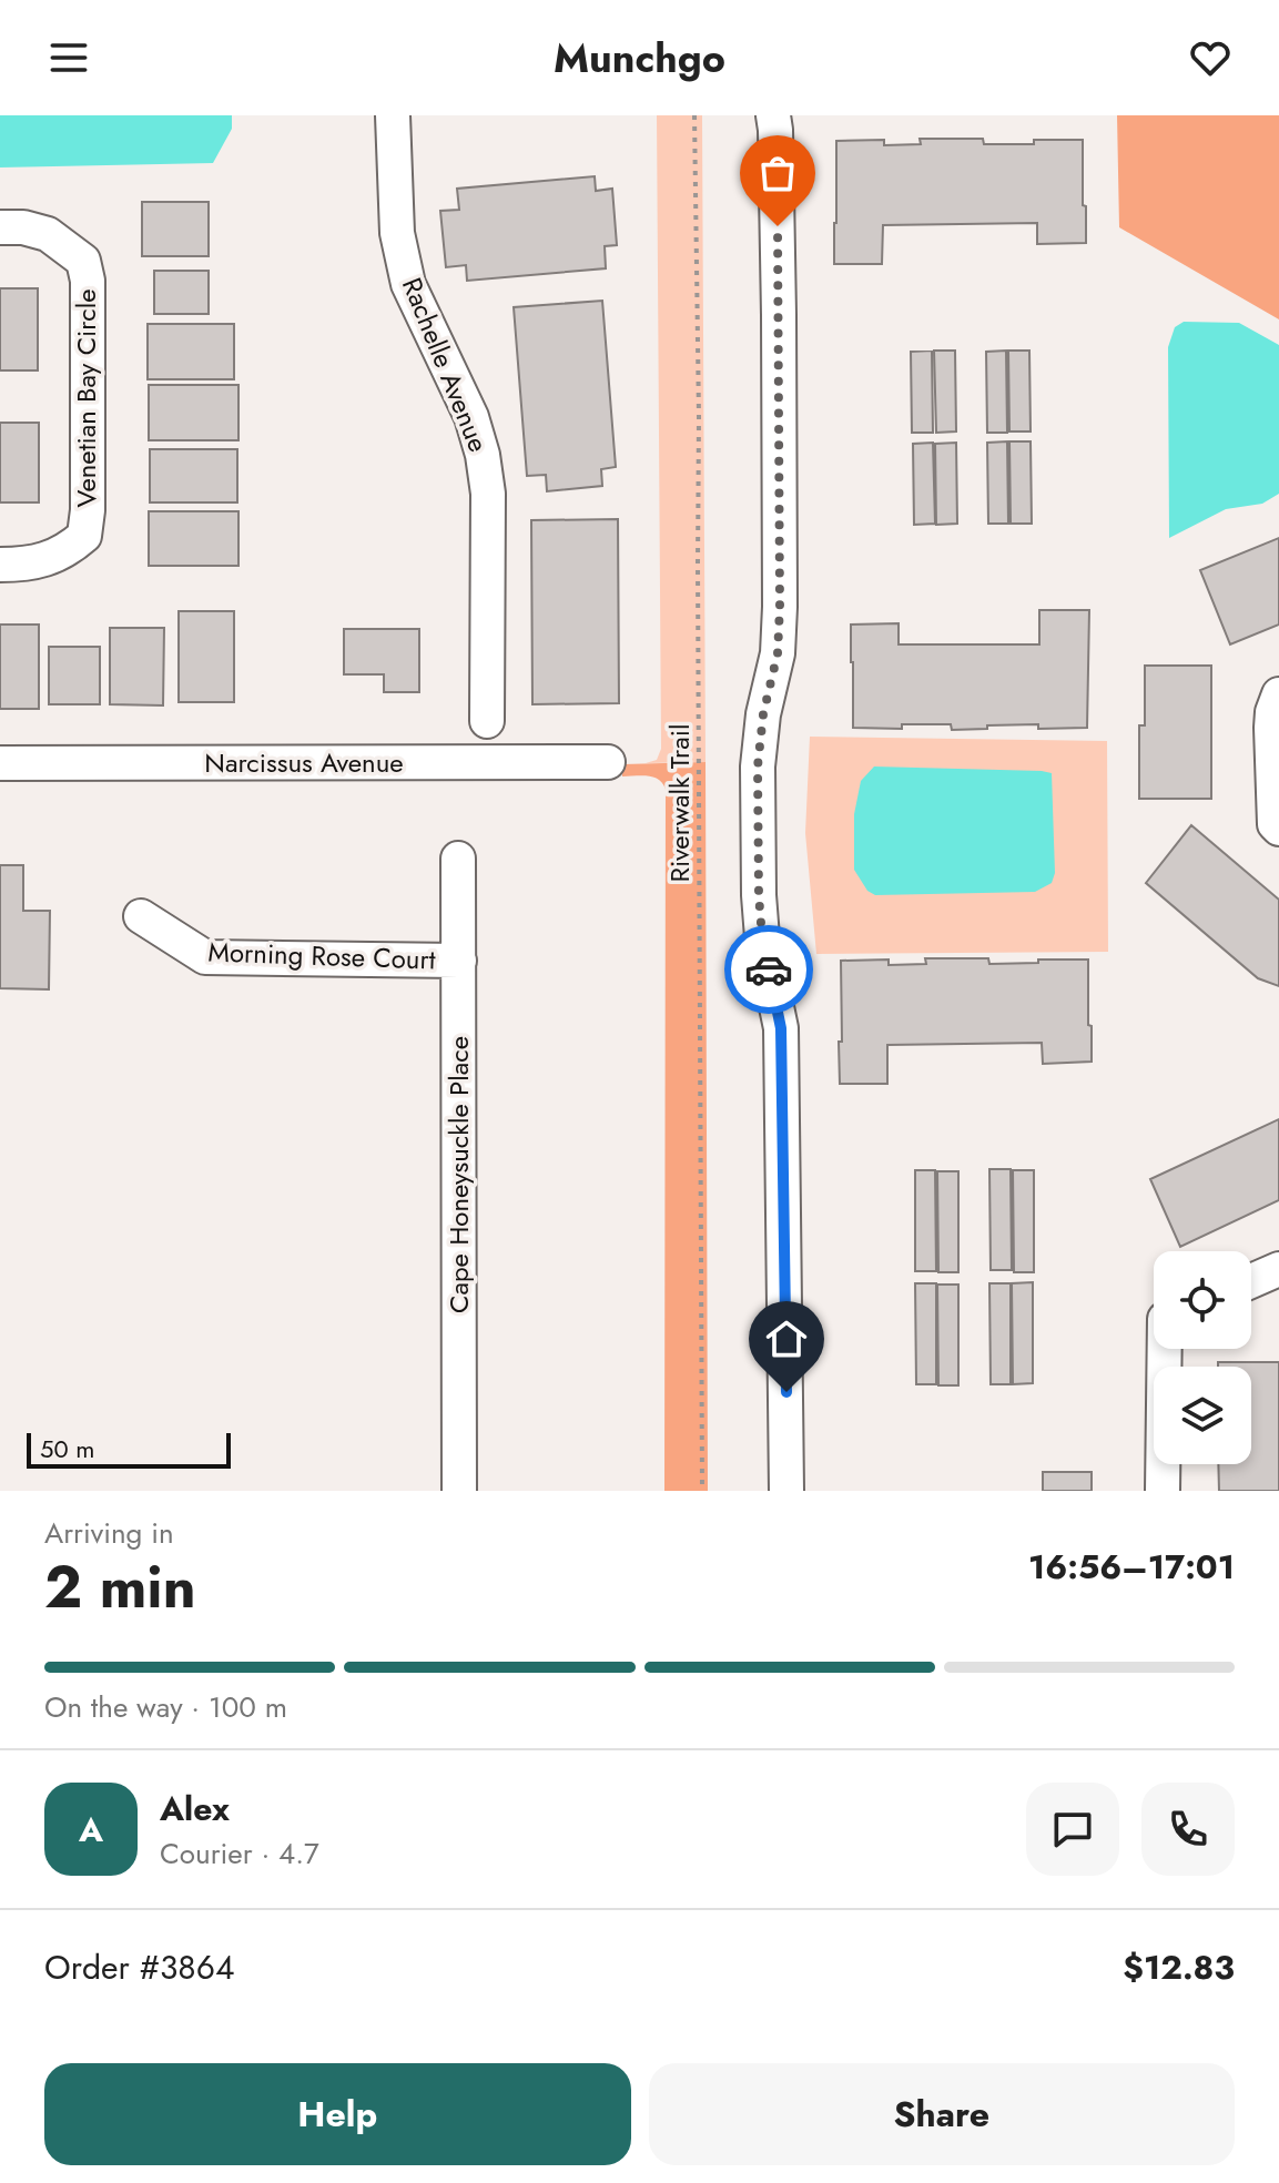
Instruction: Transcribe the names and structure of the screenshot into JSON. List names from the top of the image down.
{
  "streets": {
    "street": [
      "Rachelle Avenue",
      "Venetian Bay Circle",
      "Narcissus Avenue",
      "Morning Rose Court",
      "Cape Honeysuckle Place"
    ],
    "path": ["Riverwalk Trail"]
  },
  "crossings": [
    ["Morning Rose Court", "Cape Honeysuckle Place"]
  ],
  "scale_bar": "50 m",
  "page": {
    "header": "Munchgo",
    "scale": "50 m",
    "heading": ["2 min", "Arriving in", "16:56–17:01"],
    "panel": [
      "Alex",
      "Courier · 4.7",
      "Order #3864",
      "$12.83"
    ],
    "bar": "On the way · 100 m",
    "round": "A",
    "buttons": ["Help", "Share"]
  }
}
